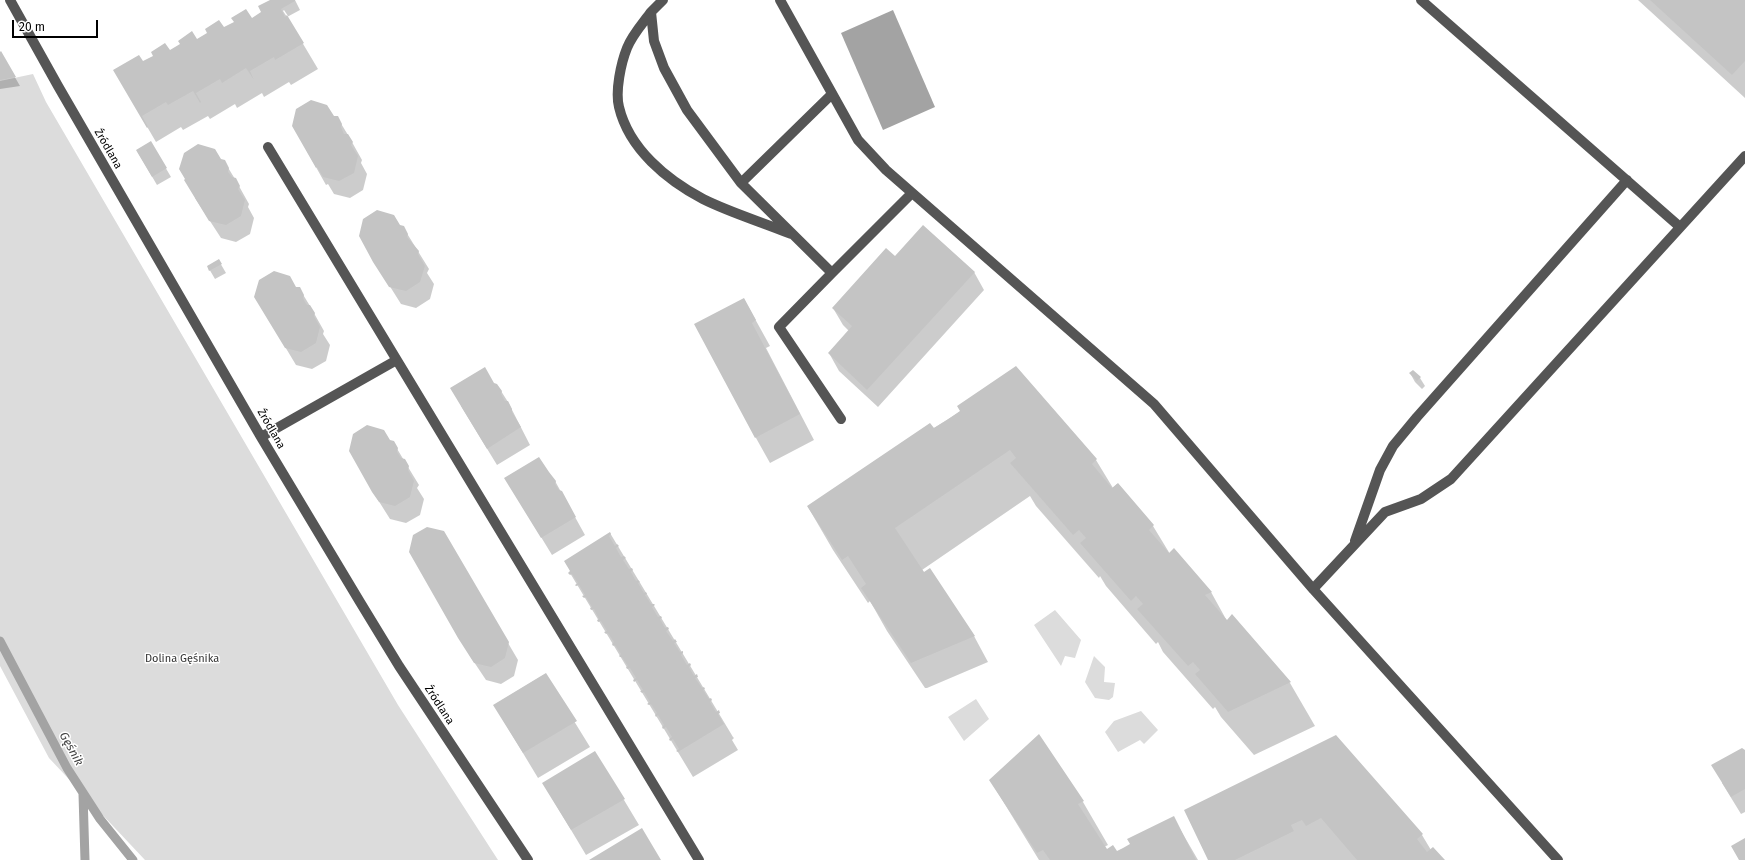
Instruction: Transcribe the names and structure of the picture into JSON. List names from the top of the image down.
{
  "streets": {
    "street": ["Źródlana"]
  },
  "water": ["Gęśnik"],
  "parks": ["Dolina Gęśnika"],
  "scale_bar": "20 m"
}
